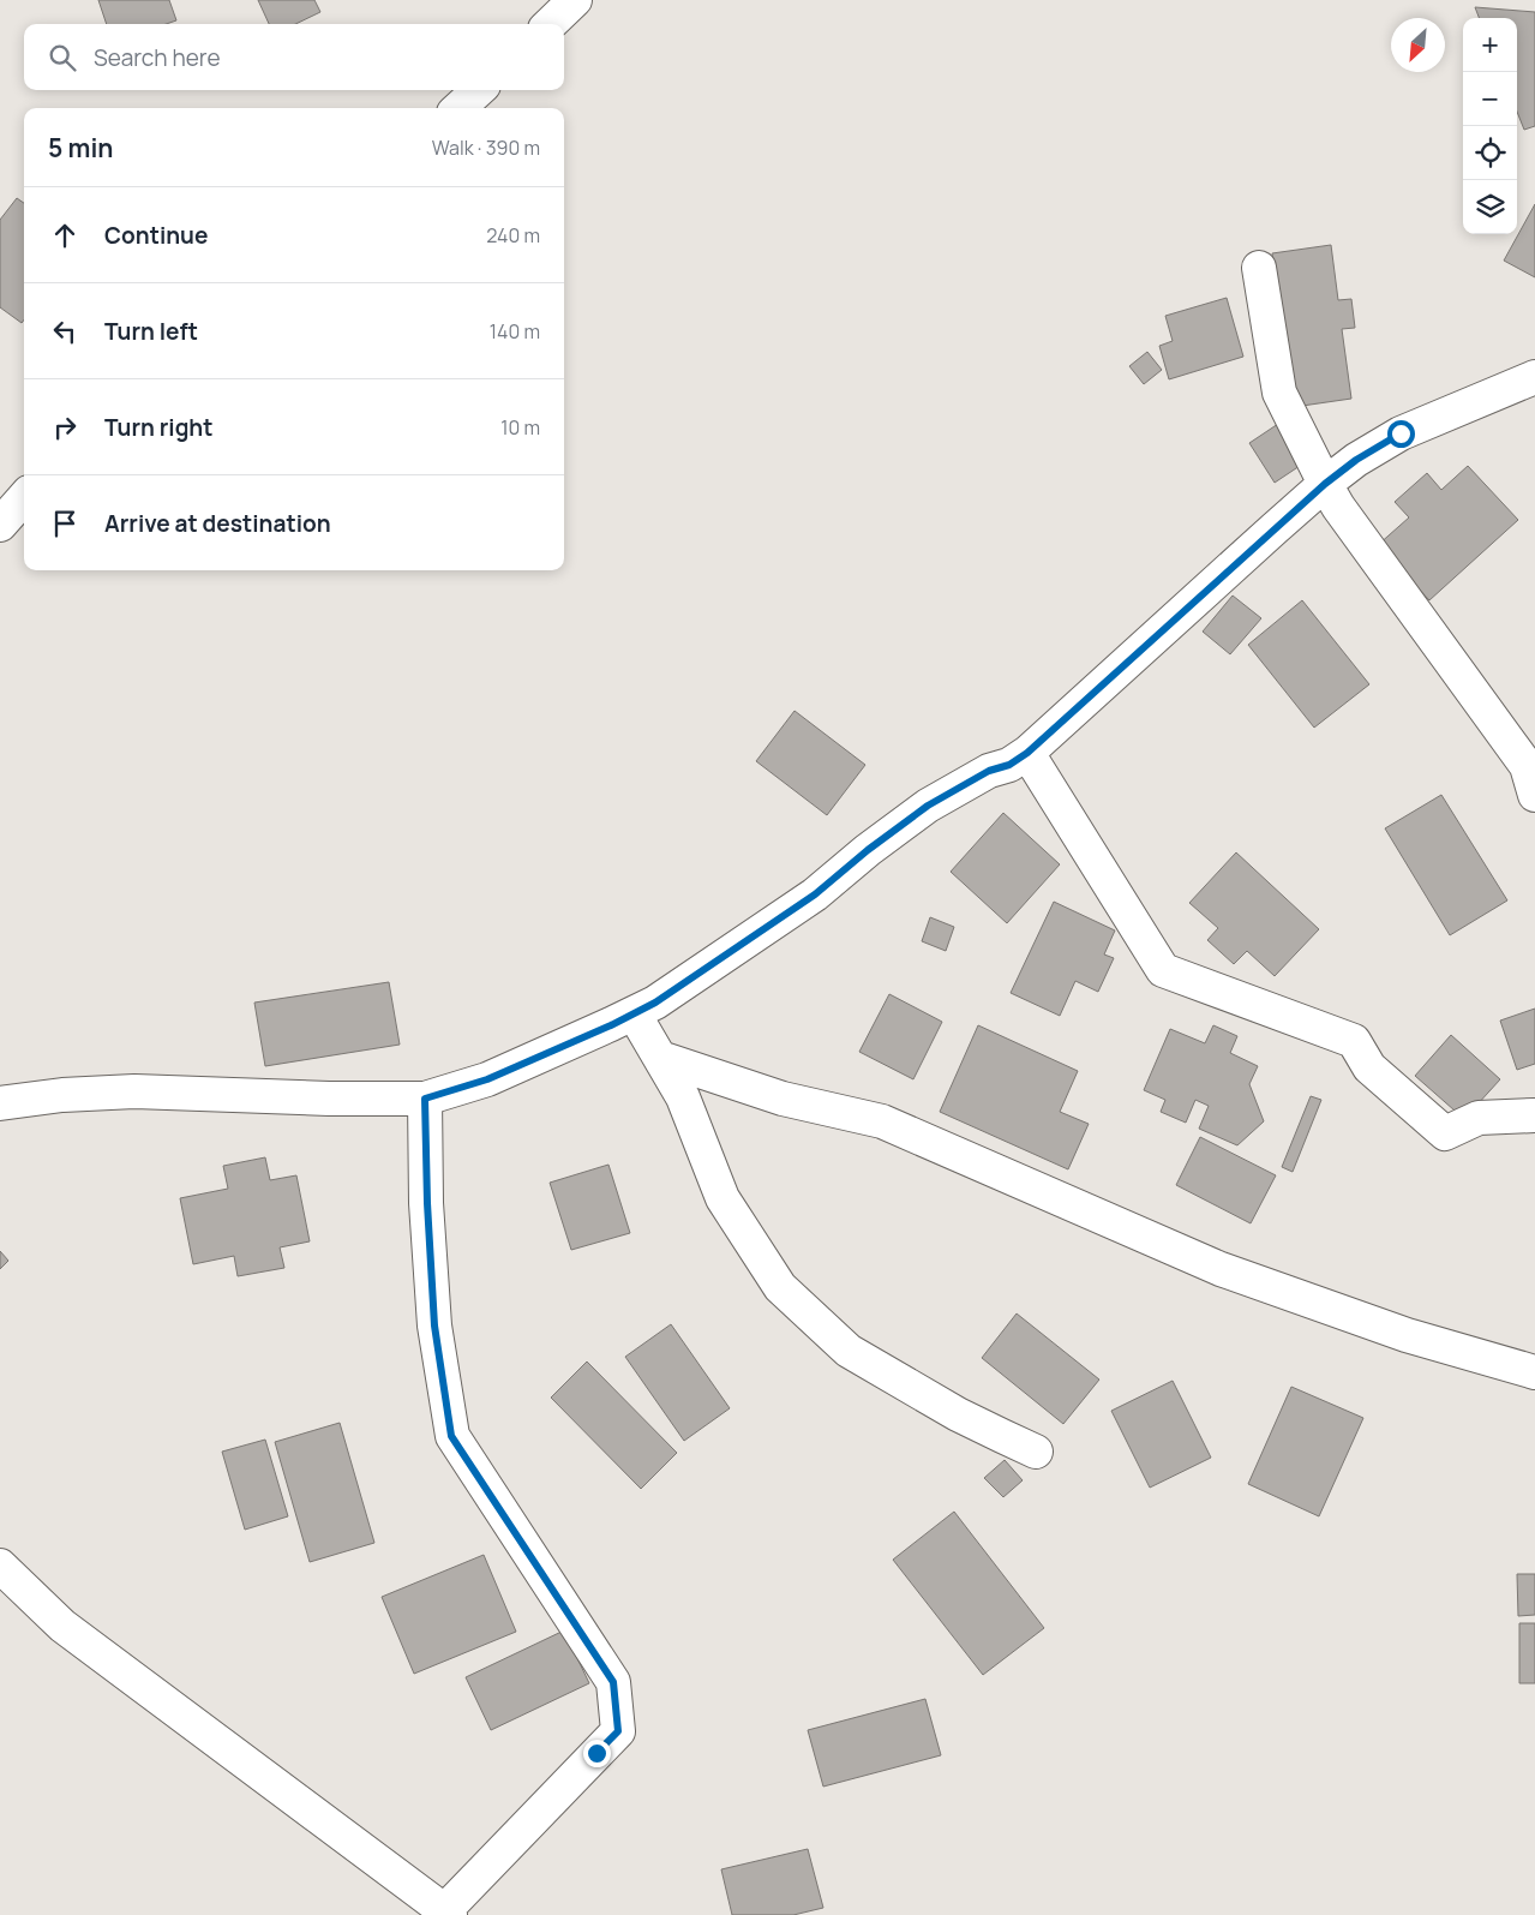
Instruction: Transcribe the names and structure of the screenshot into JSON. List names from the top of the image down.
{
  "north": "bottom left",
  "page": {
    "map_buttons": ["+", "−"],
    "search": "Search here",
    "heading": ["5 min", "Walk · 390 m"],
    "list": [
      ["Continue", "240 m"],
      ["Turn left", "140 m"],
      ["Turn right", "10 m"],
      "Arrive at destination"
    ]
  }
}
